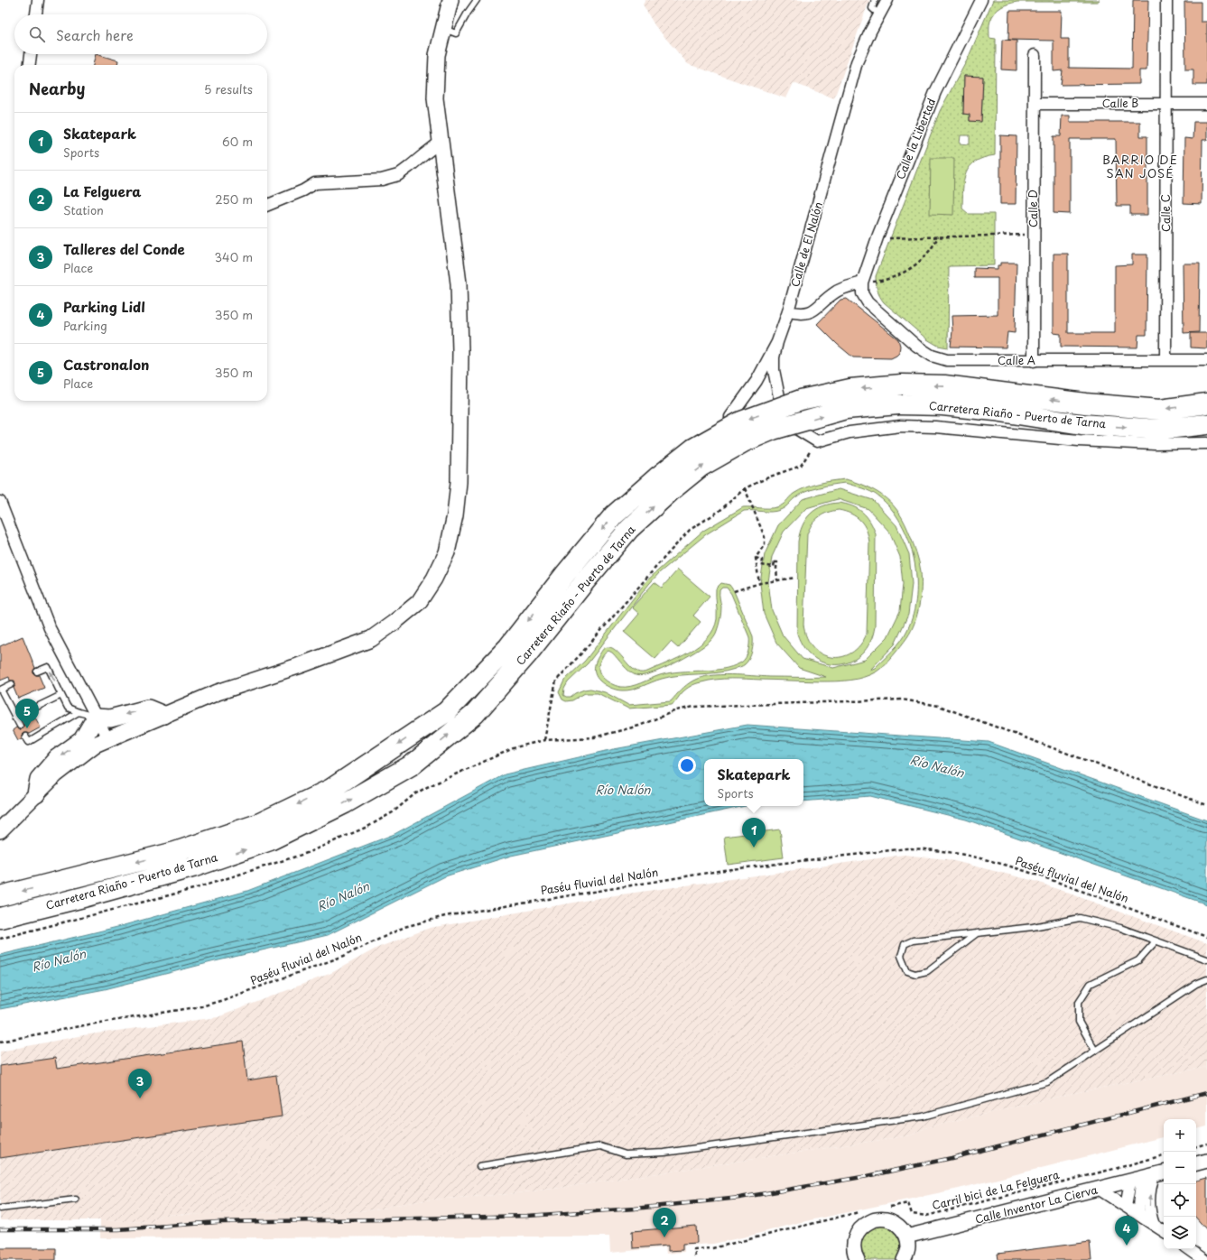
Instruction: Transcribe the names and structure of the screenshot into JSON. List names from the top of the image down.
{
  "streets": {
    "highway": ["Carretera Riaño - Puerto de Tarna"],
    "street": [
      "Calle B",
      "Calle la Libertad",
      "Calle D",
      "Calle C",
      "Calle de El Nalón",
      "Calle A",
      "Calle Inventor La Cierva"
    ],
    "path": ["Paséu fluvial del Nalón", "Carril bici de La Felguera"]
  },
  "crossings": [
    ["Calle B", "Calle D"],
    ["Calle B", "Calle C"],
    ["Calle la Libertad", "Calle A"],
    ["Calle D", "Calle A"],
    ["Calle C", "Calle A"]
  ],
  "districts": ["BARRIO DE SAN JOSÉ"],
  "water": ["Río Nalón"],
  "page": {
    "search": "Search here",
    "heading": ["Nearby", "5 results"],
    "list": [
      {
        "mark": "1",
        "name": "Skatepark",
        "note": "Sports",
        "value": "60 m"
      },
      {
        "mark": "2",
        "name": "La Felguera",
        "note": "Station",
        "value": "250 m"
      },
      {
        "mark": "3",
        "name": "Talleres del Conde",
        "note": "Place",
        "value": "340 m"
      },
      {
        "mark": "4",
        "name": "Parking Lidl",
        "note": "Parking",
        "value": "350 m"
      },
      {
        "mark": "5",
        "name": "Castronalon",
        "note": "Place",
        "value": "350 m"
      }
    ],
    "pins": [
      "5",
      "1",
      "3",
      "2",
      "4"
    ],
    "popup": ["Skatepark", "Sports"],
    "map_buttons": ["+", "−"]
  }
}
